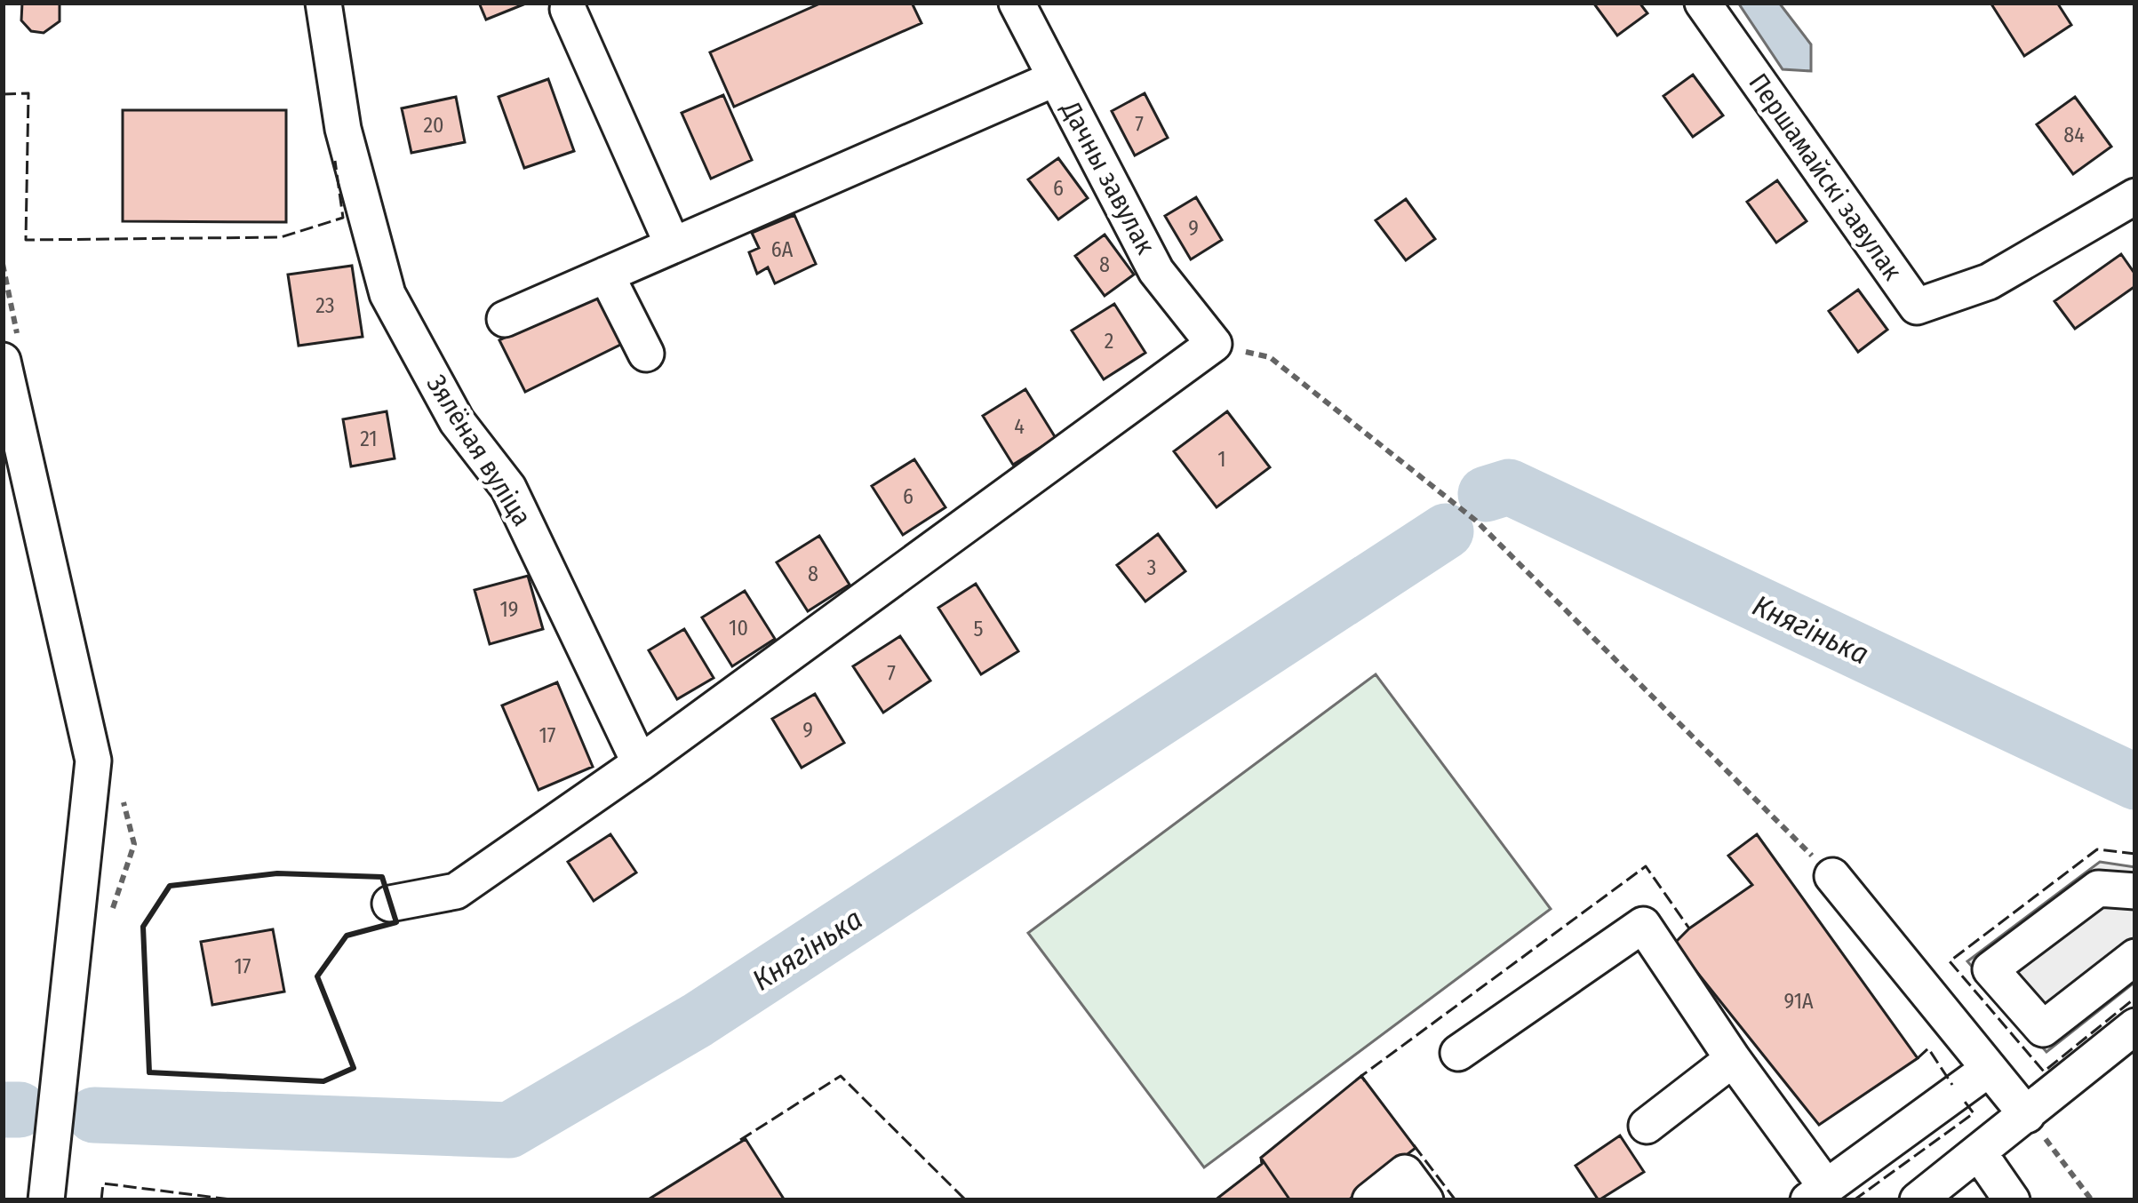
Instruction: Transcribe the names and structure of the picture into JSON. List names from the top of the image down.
{
  "streets": {
    "street": ["Першамайскі завулак", "Дачны завулак", "Зялёная вуліца"]
  },
  "water": ["Княгінька"],
  "house_numbers": [
    "7",
    "20",
    "84",
    "6",
    "9",
    "6А",
    "8",
    "23",
    "2",
    "4",
    "21",
    "1",
    "6",
    "3",
    "8",
    "19",
    "10",
    "5",
    "7",
    "9",
    "17",
    "17",
    "91А"
  ]
}
